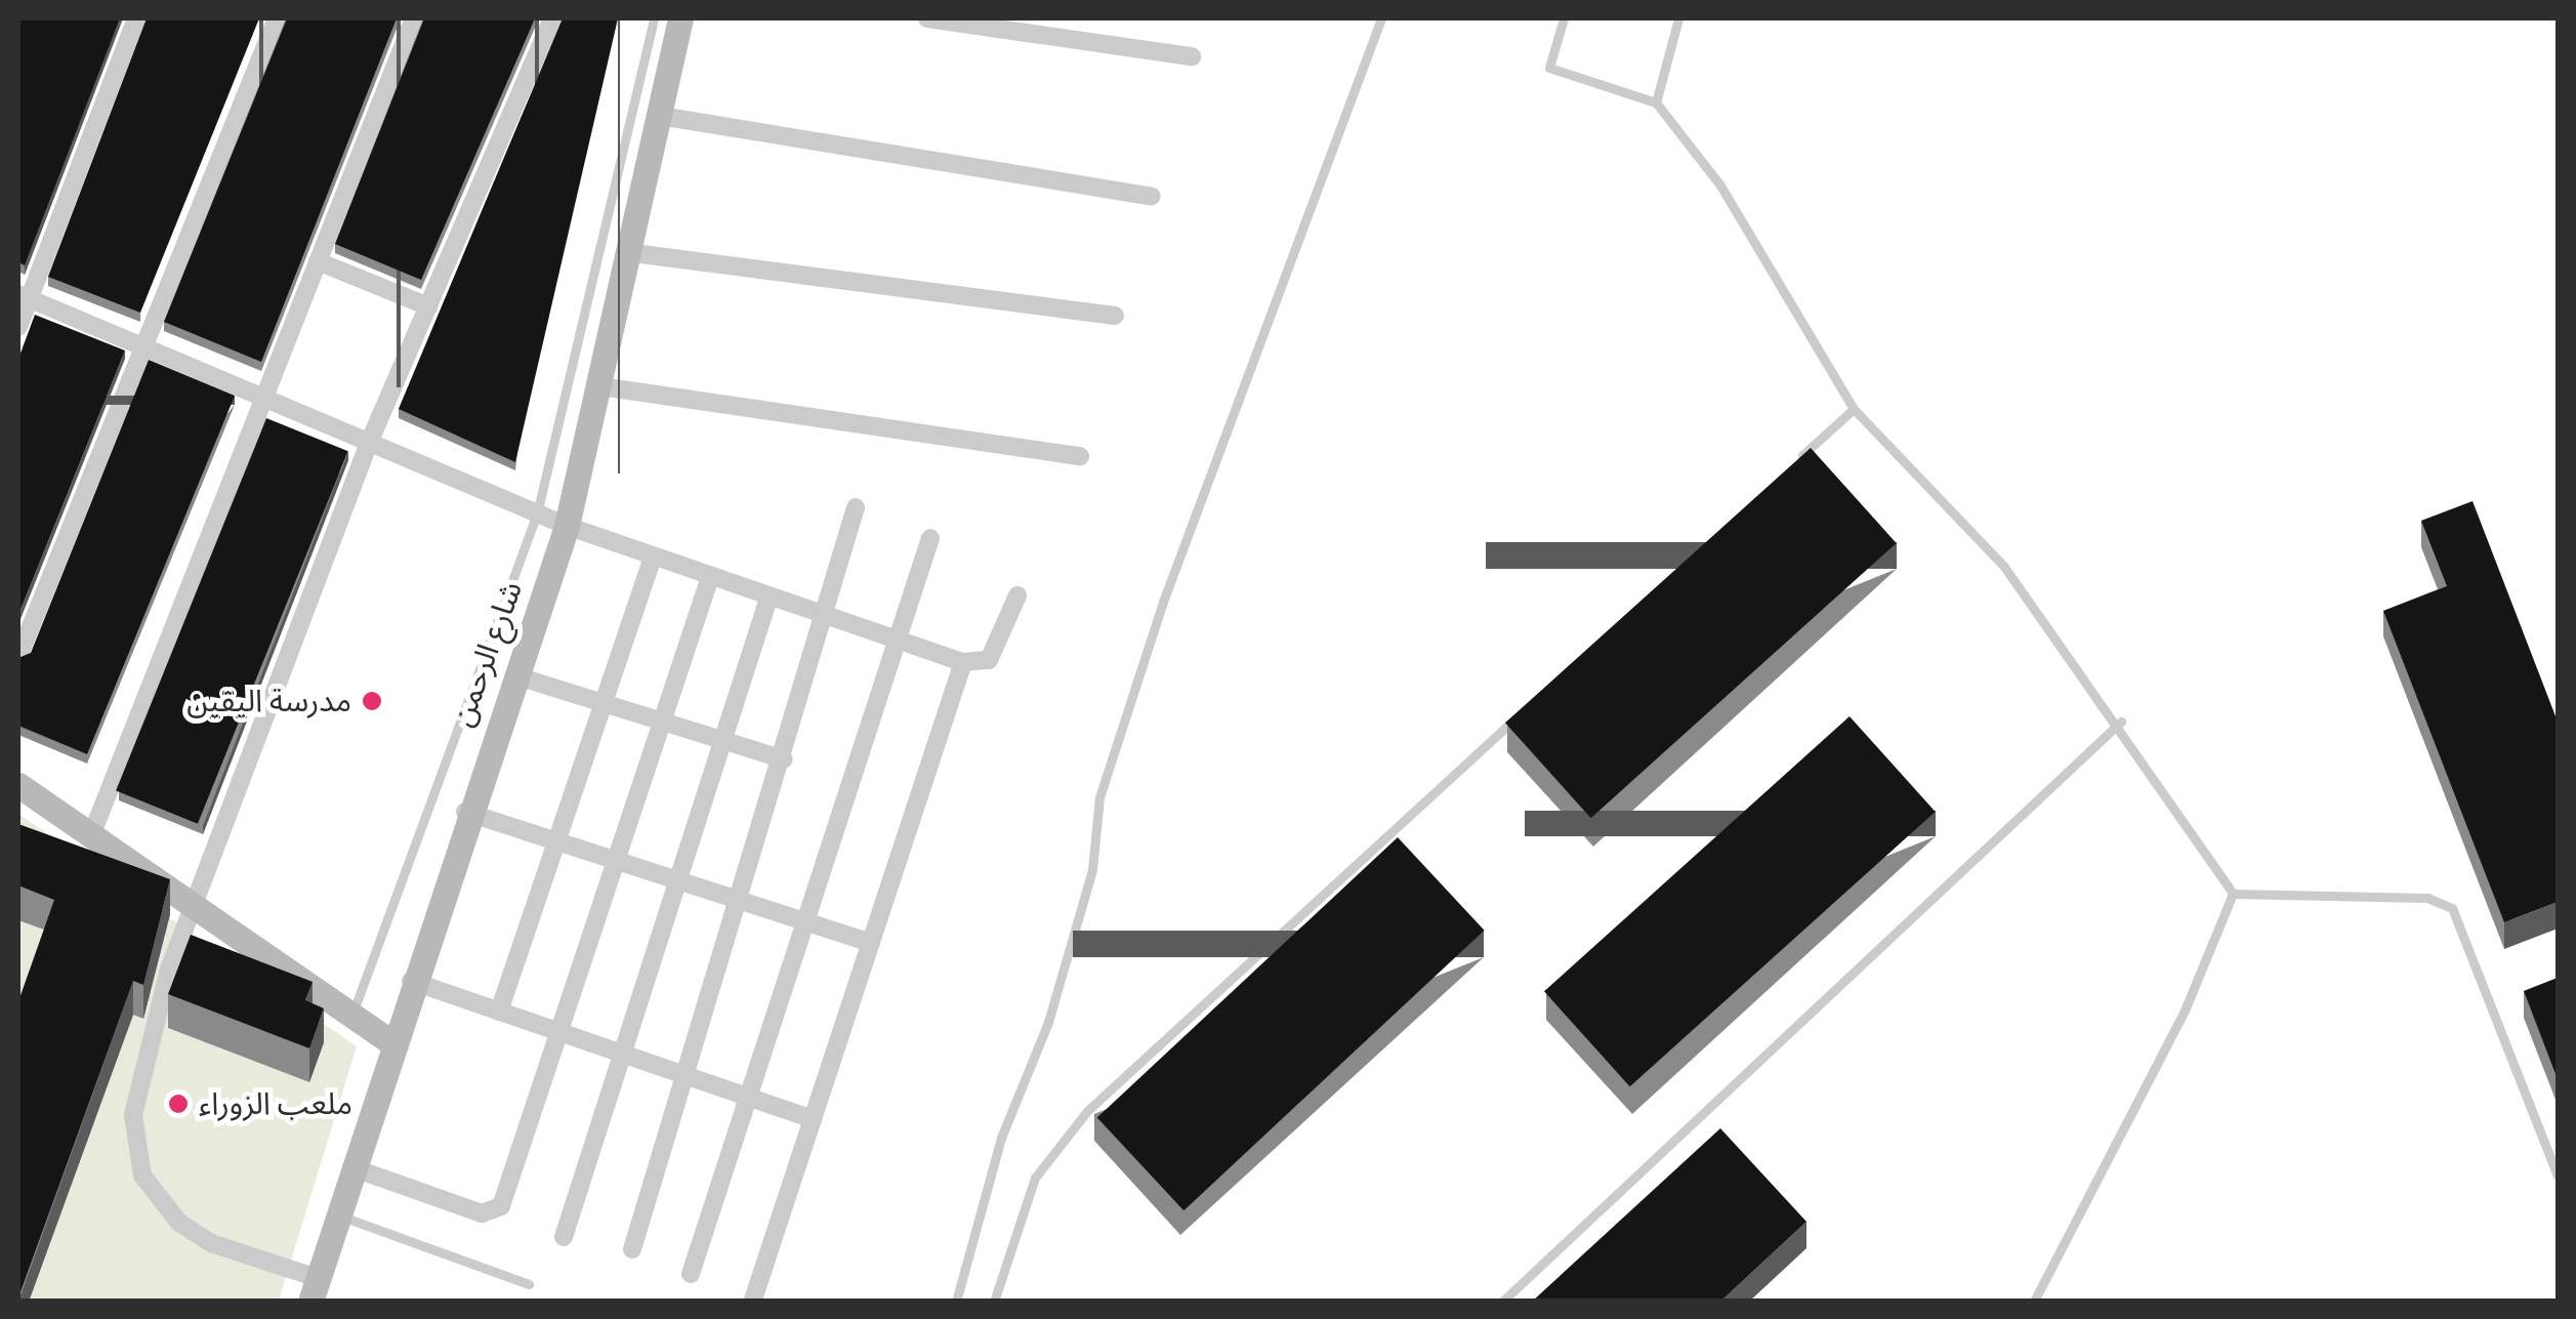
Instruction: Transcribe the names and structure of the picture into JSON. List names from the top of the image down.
{
  "streets": {
    "street": ["شارع الرحمن"]
  },
  "places": ["مدرسة اليقين", "ملعب الزوراء"]
}
